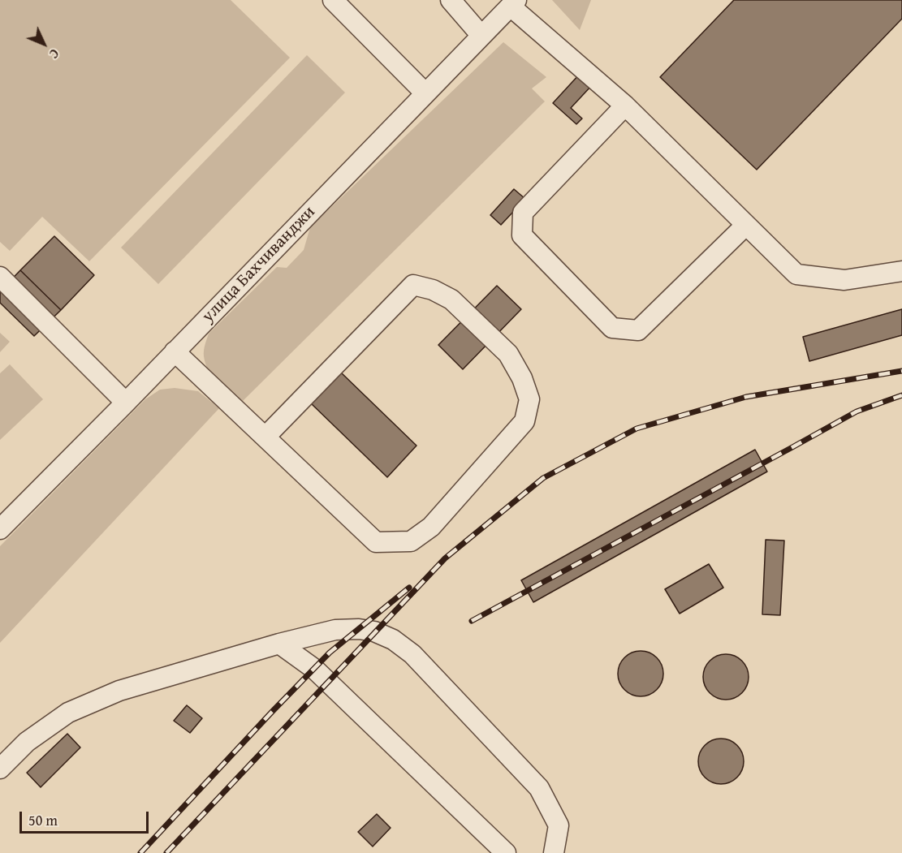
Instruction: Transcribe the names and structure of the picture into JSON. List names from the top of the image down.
{
  "streets": {
    "street": ["улица Бахчиванджи"]
  },
  "scale_bar": "50 m",
  "north": "bottom right"
}
